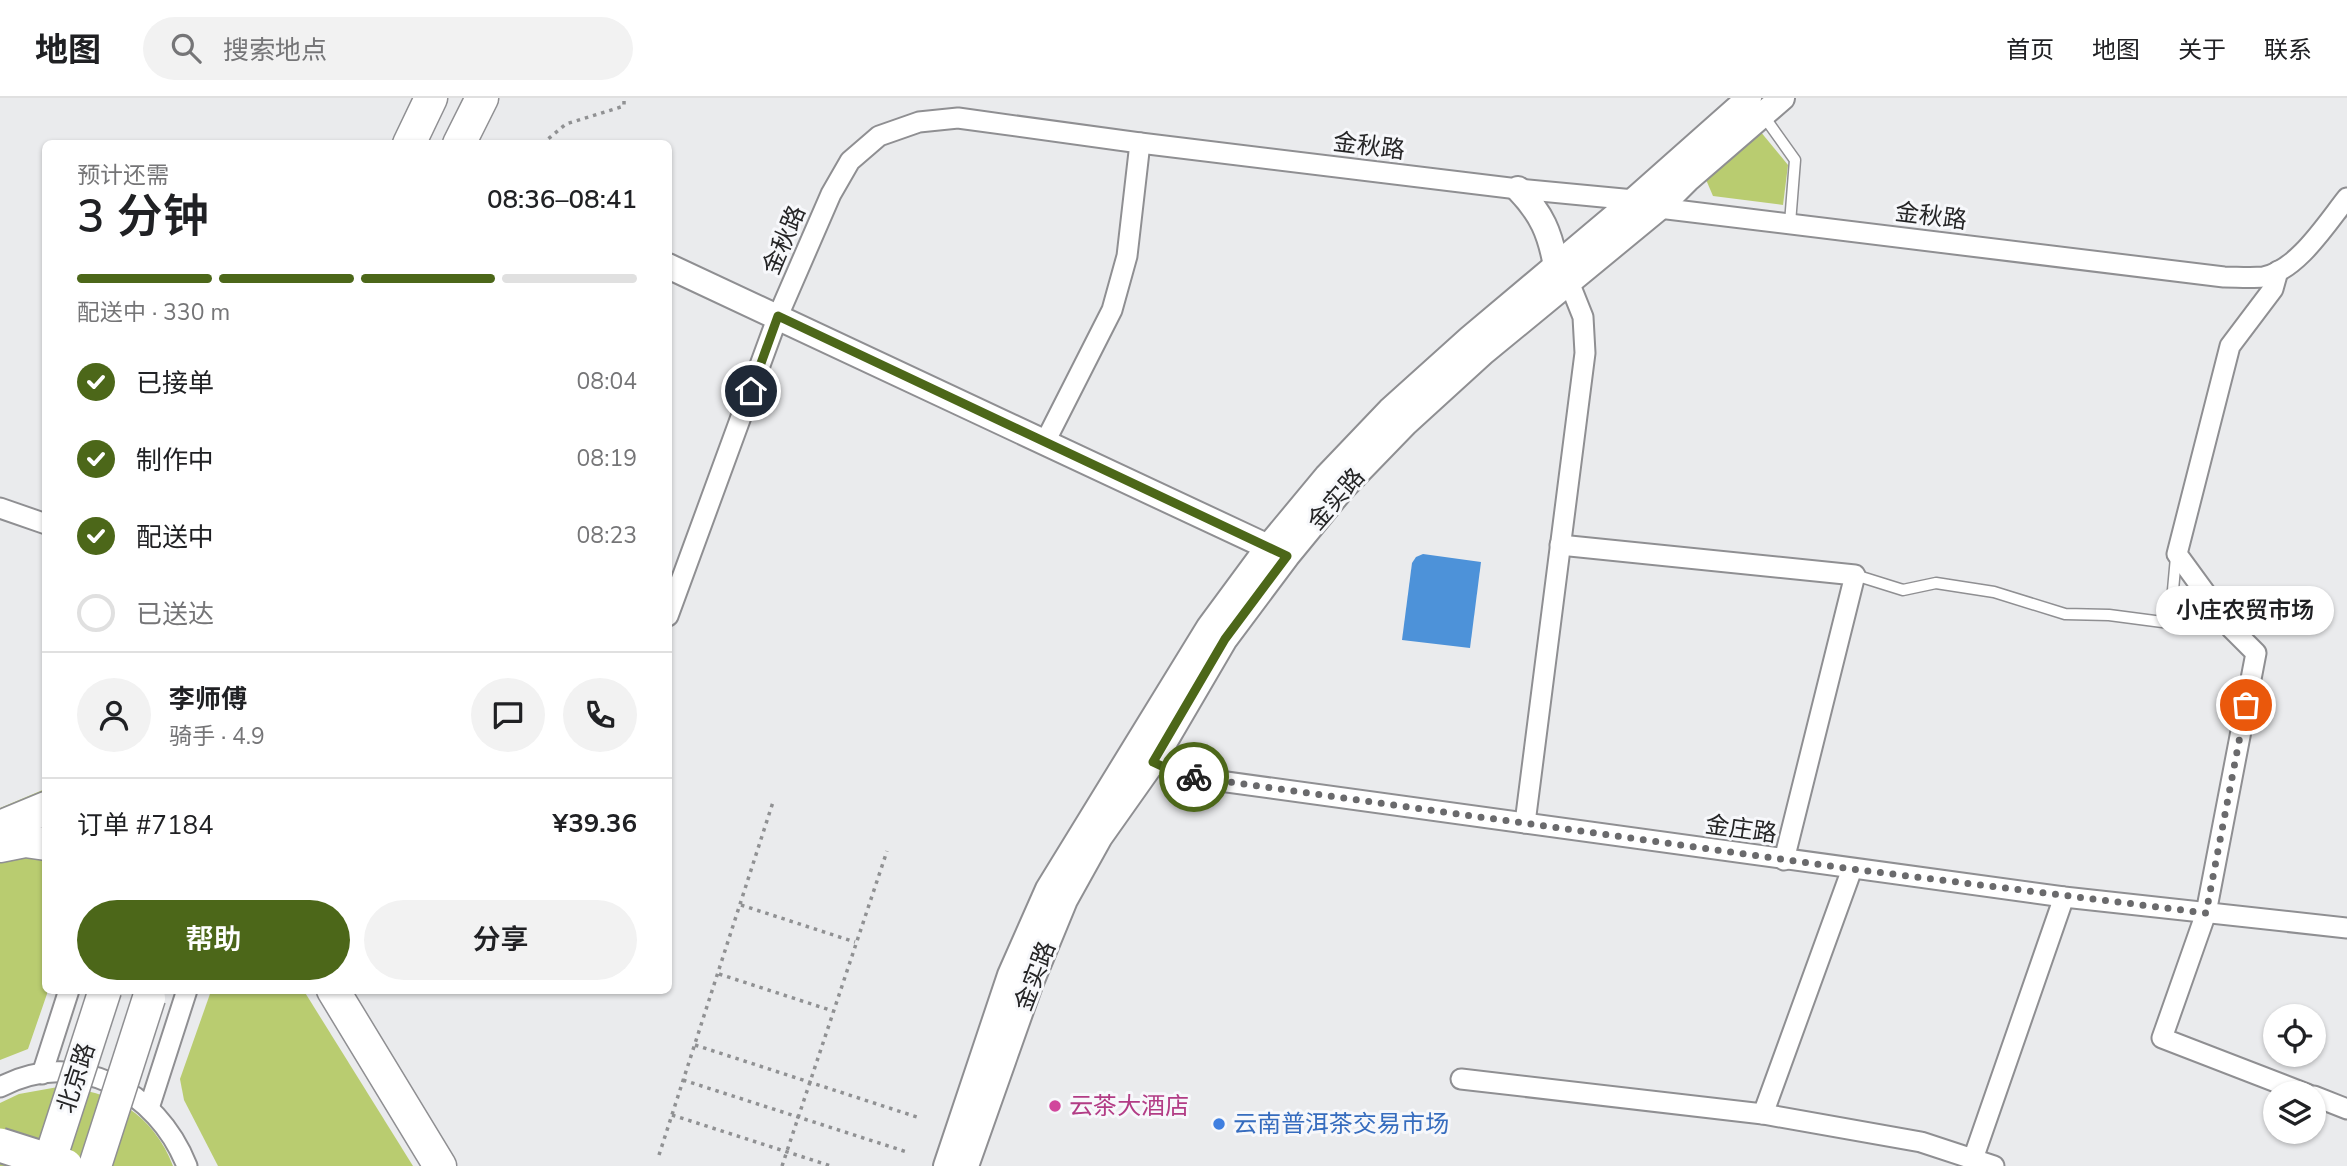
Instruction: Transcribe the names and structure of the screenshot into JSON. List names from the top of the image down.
{
  "streets": {
    "main road": ["北京路"],
    "street": ["金秋路", "金实路", "金庄路"]
  },
  "crossings": [
    ["金秋路", "金实路"],
    ["金实路", "金庄路"]
  ],
  "places": ["小庄农贸市场", "云茶大酒店", "云南普洱茶交易市场"],
  "page": {
    "header": "地图",
    "search": "搜索地点",
    "nav": [
      "首页",
      "地图",
      "关于",
      "联系"
    ],
    "heading": ["3 分钟", "预计还需", "08:36–08:41"],
    "panel": [
      "李师傅",
      "骑手 · 4.9",
      "订单 #7184",
      "¥39.36"
    ],
    "bar": "配送中 · 330 m",
    "list": [
      ["已接单", "08:04"],
      ["制作中", "08:19"],
      ["配送中", "08:23"],
      "已送达"
    ],
    "bubble": "小庄农贸市场",
    "buttons": ["帮助", "分享"]
  }
}
